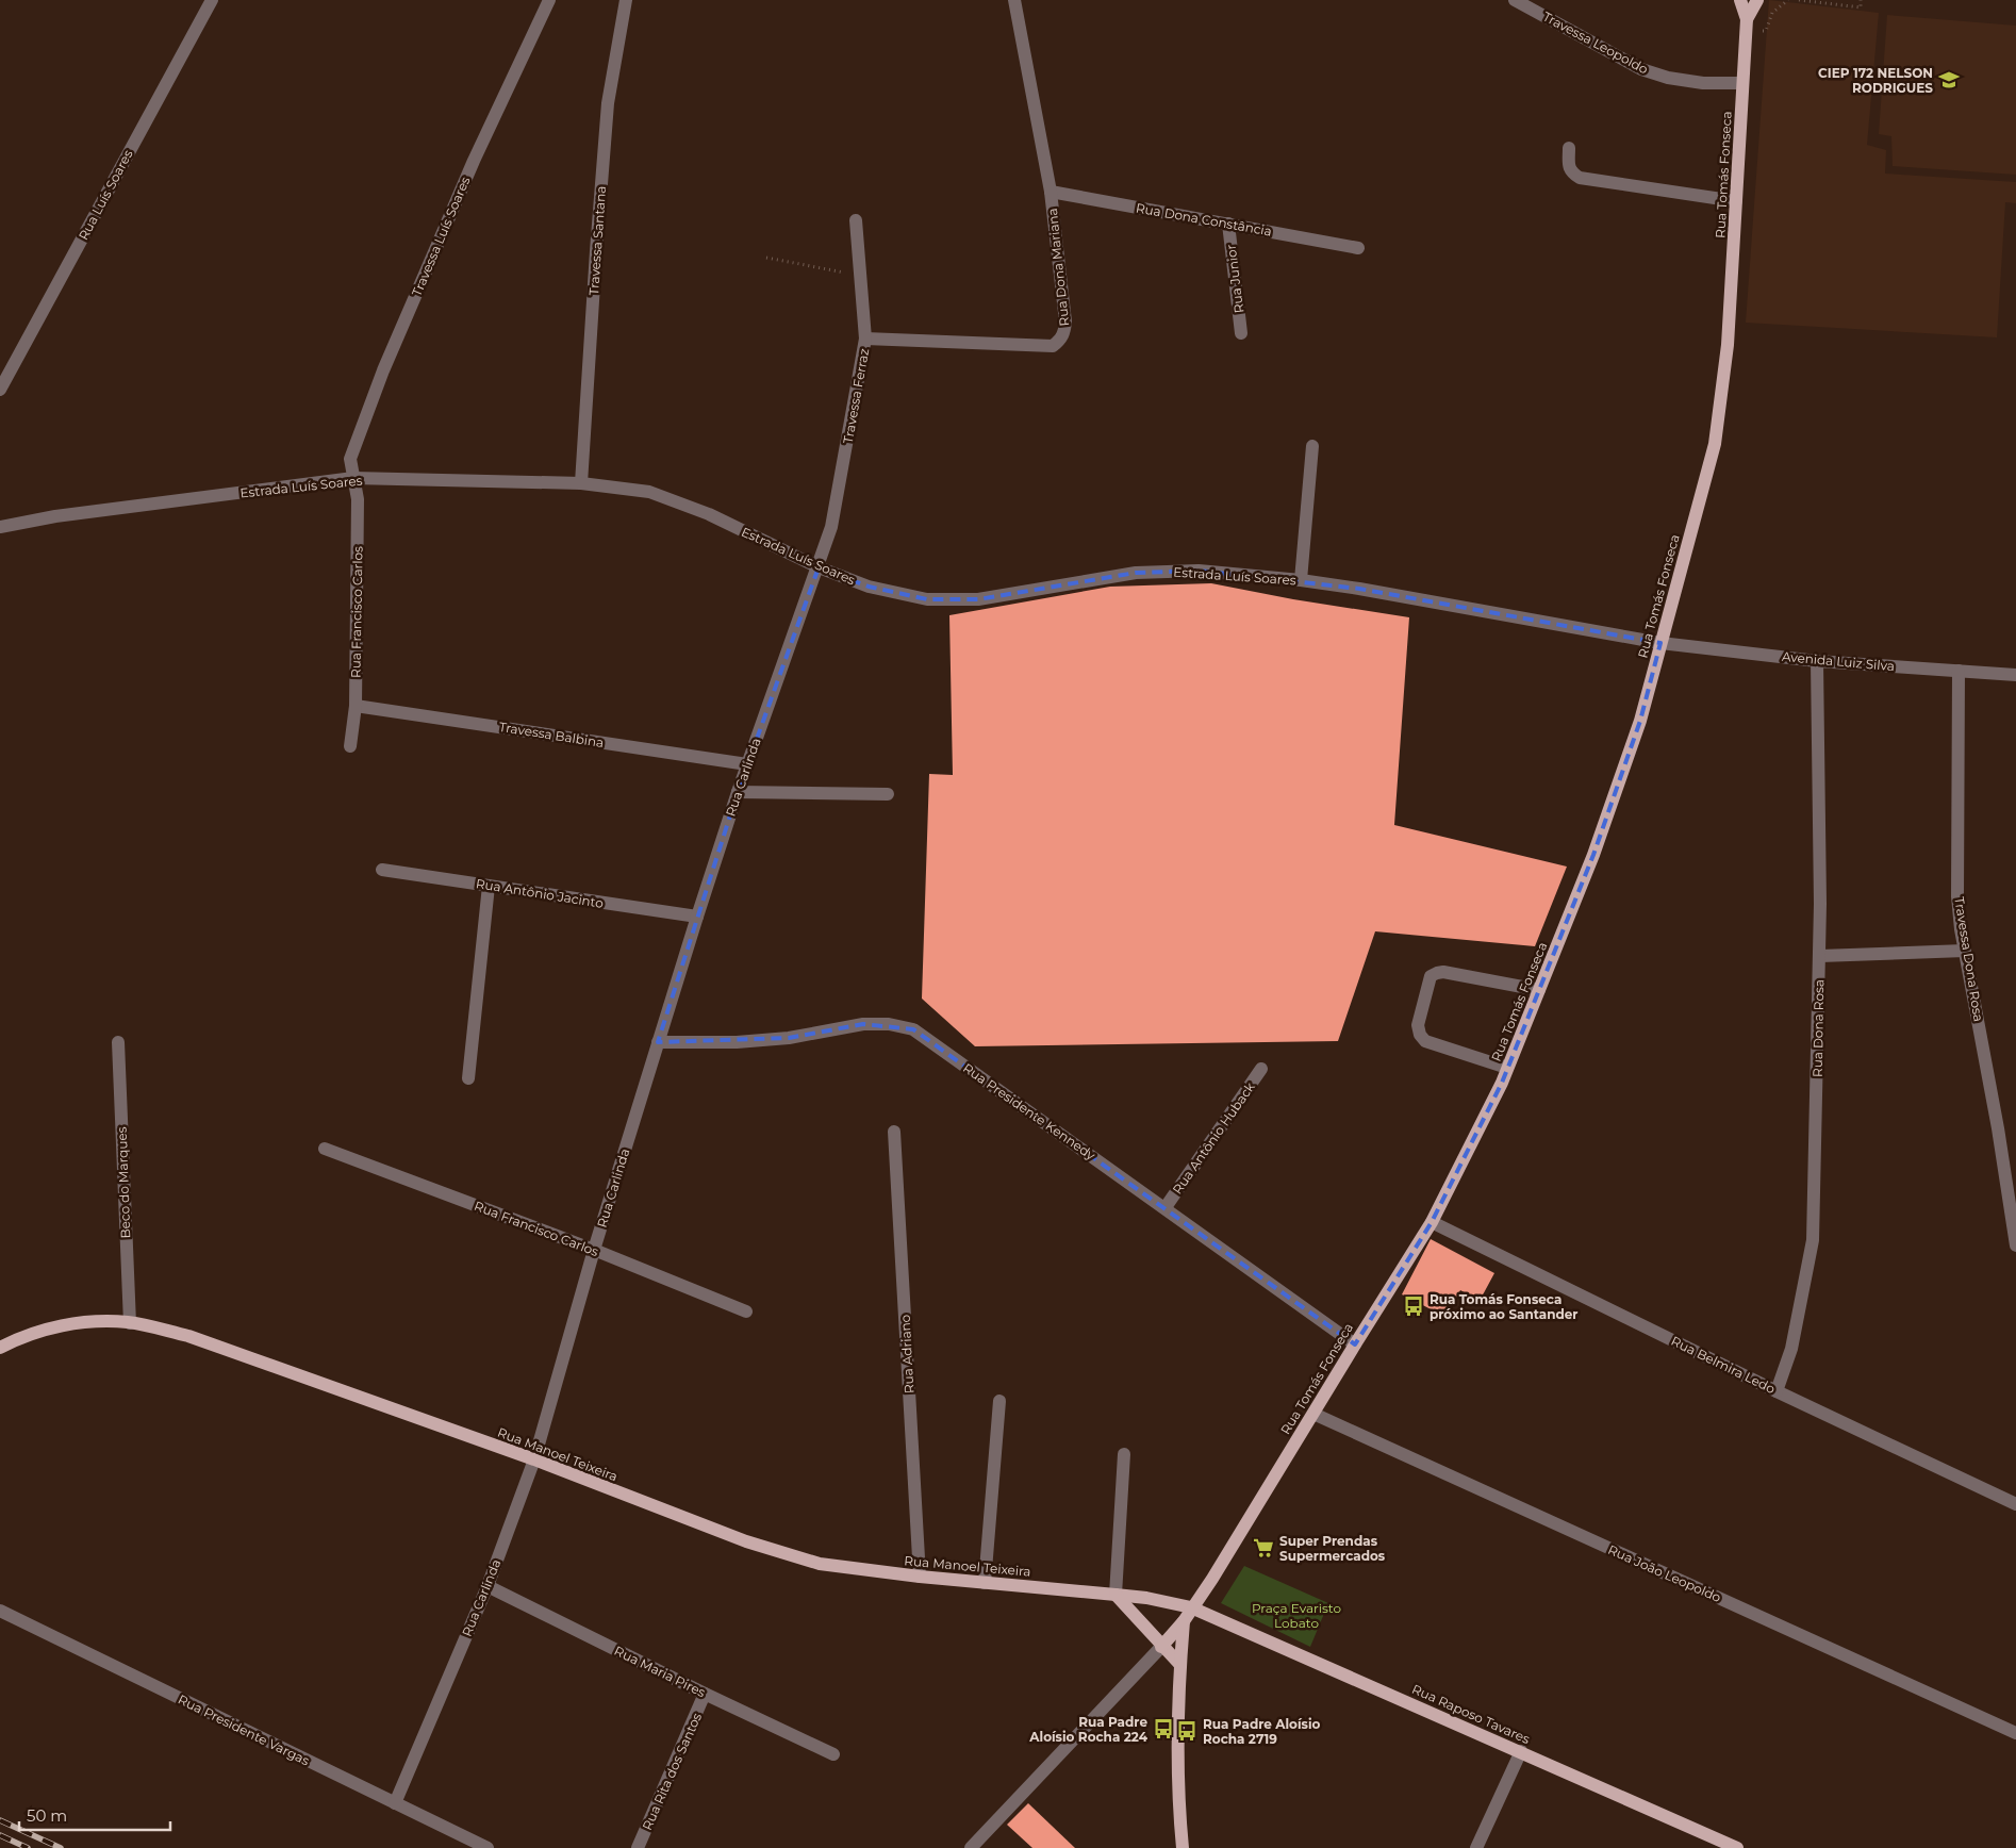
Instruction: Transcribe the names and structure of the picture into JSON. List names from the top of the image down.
{
  "streets": {
    "main road": ["Rua Tomás Fonseca", "Rua Manoel Teixeira", "Rua Raposo Tavares"],
    "street": [
      "Travessa Leopoldo",
      "Rua Luís Soares",
      "Rua Dona Constância",
      "Travessa Luís Soares",
      "Travessa Santana",
      "Rua Dona Mariana",
      "Rua Junior",
      "Travessa Ferraz",
      "Estrada Luís Soares",
      "Rua Francisco Carlos",
      "Avenida Luiz Silva",
      "Travessa Balbina",
      "Rua Carlinda",
      "Rua Antônio Jacinto",
      "Travessa Dona Rosa",
      "Rua Dona Rosa",
      "Rua Presidente Kennedy",
      "Rua Antônio Huback",
      "Beco do Marques",
      "Rua Adriano",
      "Rua Belmira Ledo",
      "Rua João Leopoldo",
      "Rua Maria Pires",
      "Rua Presidente Vargas",
      "Rua Rita dos Santos"
    ]
  },
  "crossings": [
    ["Travessa Leopoldo", "Rua Tomás Fonseca"],
    ["Rua Tomás Fonseca", "Estrada Luís Soares"],
    ["Rua Tomás Fonseca", "Avenida Luiz Silva"],
    ["Rua Tomás Fonseca", "Rua Presidente Kennedy"],
    ["Rua Tomás Fonseca", "Rua Belmira Ledo"],
    ["Rua Tomás Fonseca", "Rua Manoel Teixeira"],
    ["Rua Tomás Fonseca", "Rua João Leopoldo"],
    ["Rua Tomás Fonseca", "Rua Raposo Tavares"],
    ["Rua Dona Constância", "Rua Dona Mariana"],
    ["Rua Dona Constância", "Rua Junior"],
    ["Travessa Luís Soares", "Estrada Luís Soares"],
    ["Travessa Luís Soares", "Rua Francisco Carlos"],
    ["Travessa Santana", "Estrada Luís Soares"],
    ["Rua Dona Mariana", "Travessa Ferraz"],
    ["Travessa Ferraz", "Estrada Luís Soares"],
    ["Travessa Ferraz", "Rua Carlinda"],
    ["Estrada Luís Soares", "Rua Francisco Carlos"],
    ["Estrada Luís Soares", "Avenida Luiz Silva"],
    ["Estrada Luís Soares", "Rua Carlinda"],
    ["Rua Francisco Carlos", "Travessa Balbina"],
    ["Rua Francisco Carlos", "Rua Carlinda"],
    ["Avenida Luiz Silva", "Travessa Dona Rosa"],
    ["Avenida Luiz Silva", "Rua Dona Rosa"],
    ["Travessa Balbina", "Rua Carlinda"],
    ["Rua Carlinda", "Rua Antônio Jacinto"],
    ["Rua Carlinda", "Rua Presidente Kennedy"],
    ["Rua Carlinda", "Rua Manoel Teixeira"],
    ["Rua Carlinda", "Rua Maria Pires"],
    ["Rua Carlinda", "Rua Presidente Vargas"],
    ["Rua Dona Rosa", "Rua Belmira Ledo"],
    ["Rua Presidente Kennedy", "Rua Antônio Huback"],
    ["Beco do Marques", "Rua Manoel Teixeira"],
    ["Rua Adriano", "Rua Manoel Teixeira"],
    ["Rua Manoel Teixeira", "Rua Raposo Tavares"],
    ["Rua Maria Pires", "Rua Rita dos Santos"]
  ],
  "parks": ["Praça Evaristo Lobato"],
  "places": {
    "school or university": ["CIEP 172 NELSON RODRIGUES"],
    "bus stop": ["Rua Tomás Fonseca próximo ao Santander", "Rua Padre Aloísio Rocha 224", "Rua Padre Aloísio Rocha 2719"],
    "supermarket": ["Super Prendas Supermercados"]
  },
  "scale_bar": "50 m"
}
